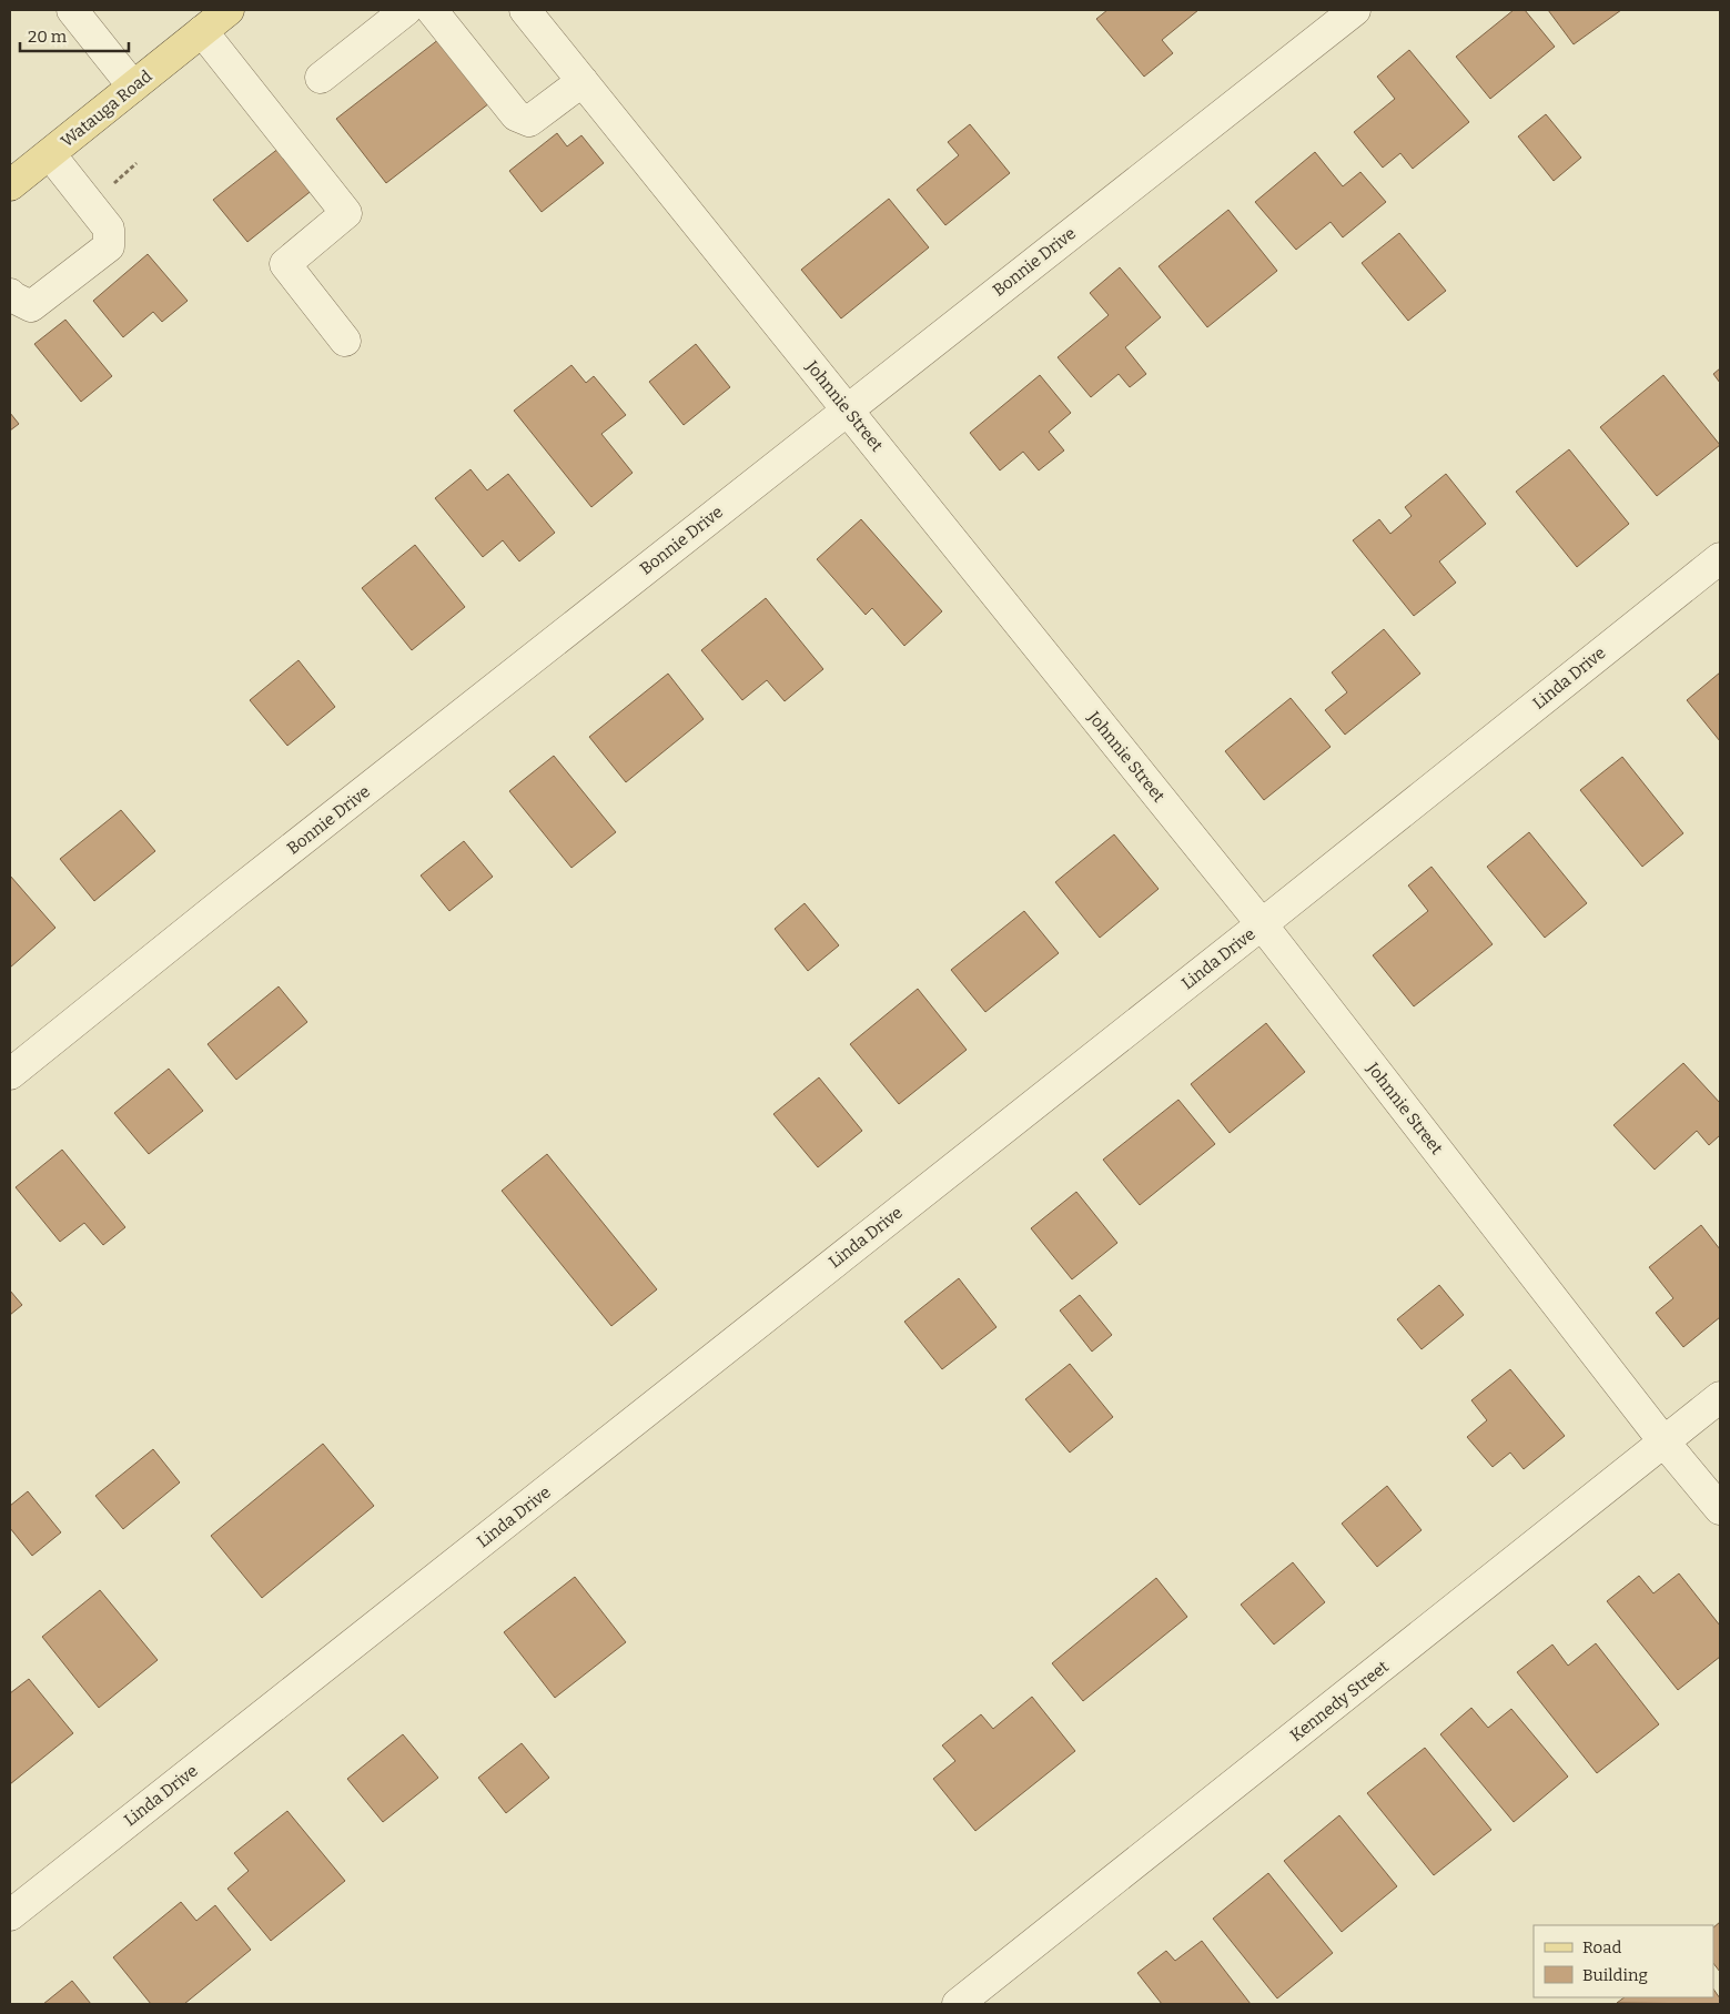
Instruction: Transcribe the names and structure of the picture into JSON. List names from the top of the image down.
{
  "streets": {
    "main road": ["Watauga Road"],
    "street": [
      "Bonnie Drive",
      "Johnnie Street",
      "Linda Drive",
      "Kennedy Street"
    ]
  },
  "crossings": [
    ["Bonnie Drive", "Johnnie Street"],
    ["Johnnie Street", "Linda Drive"],
    ["Johnnie Street", "Kennedy Street"]
  ],
  "legend": ["Road", "Building"],
  "scale_bar": "20 m"
}
